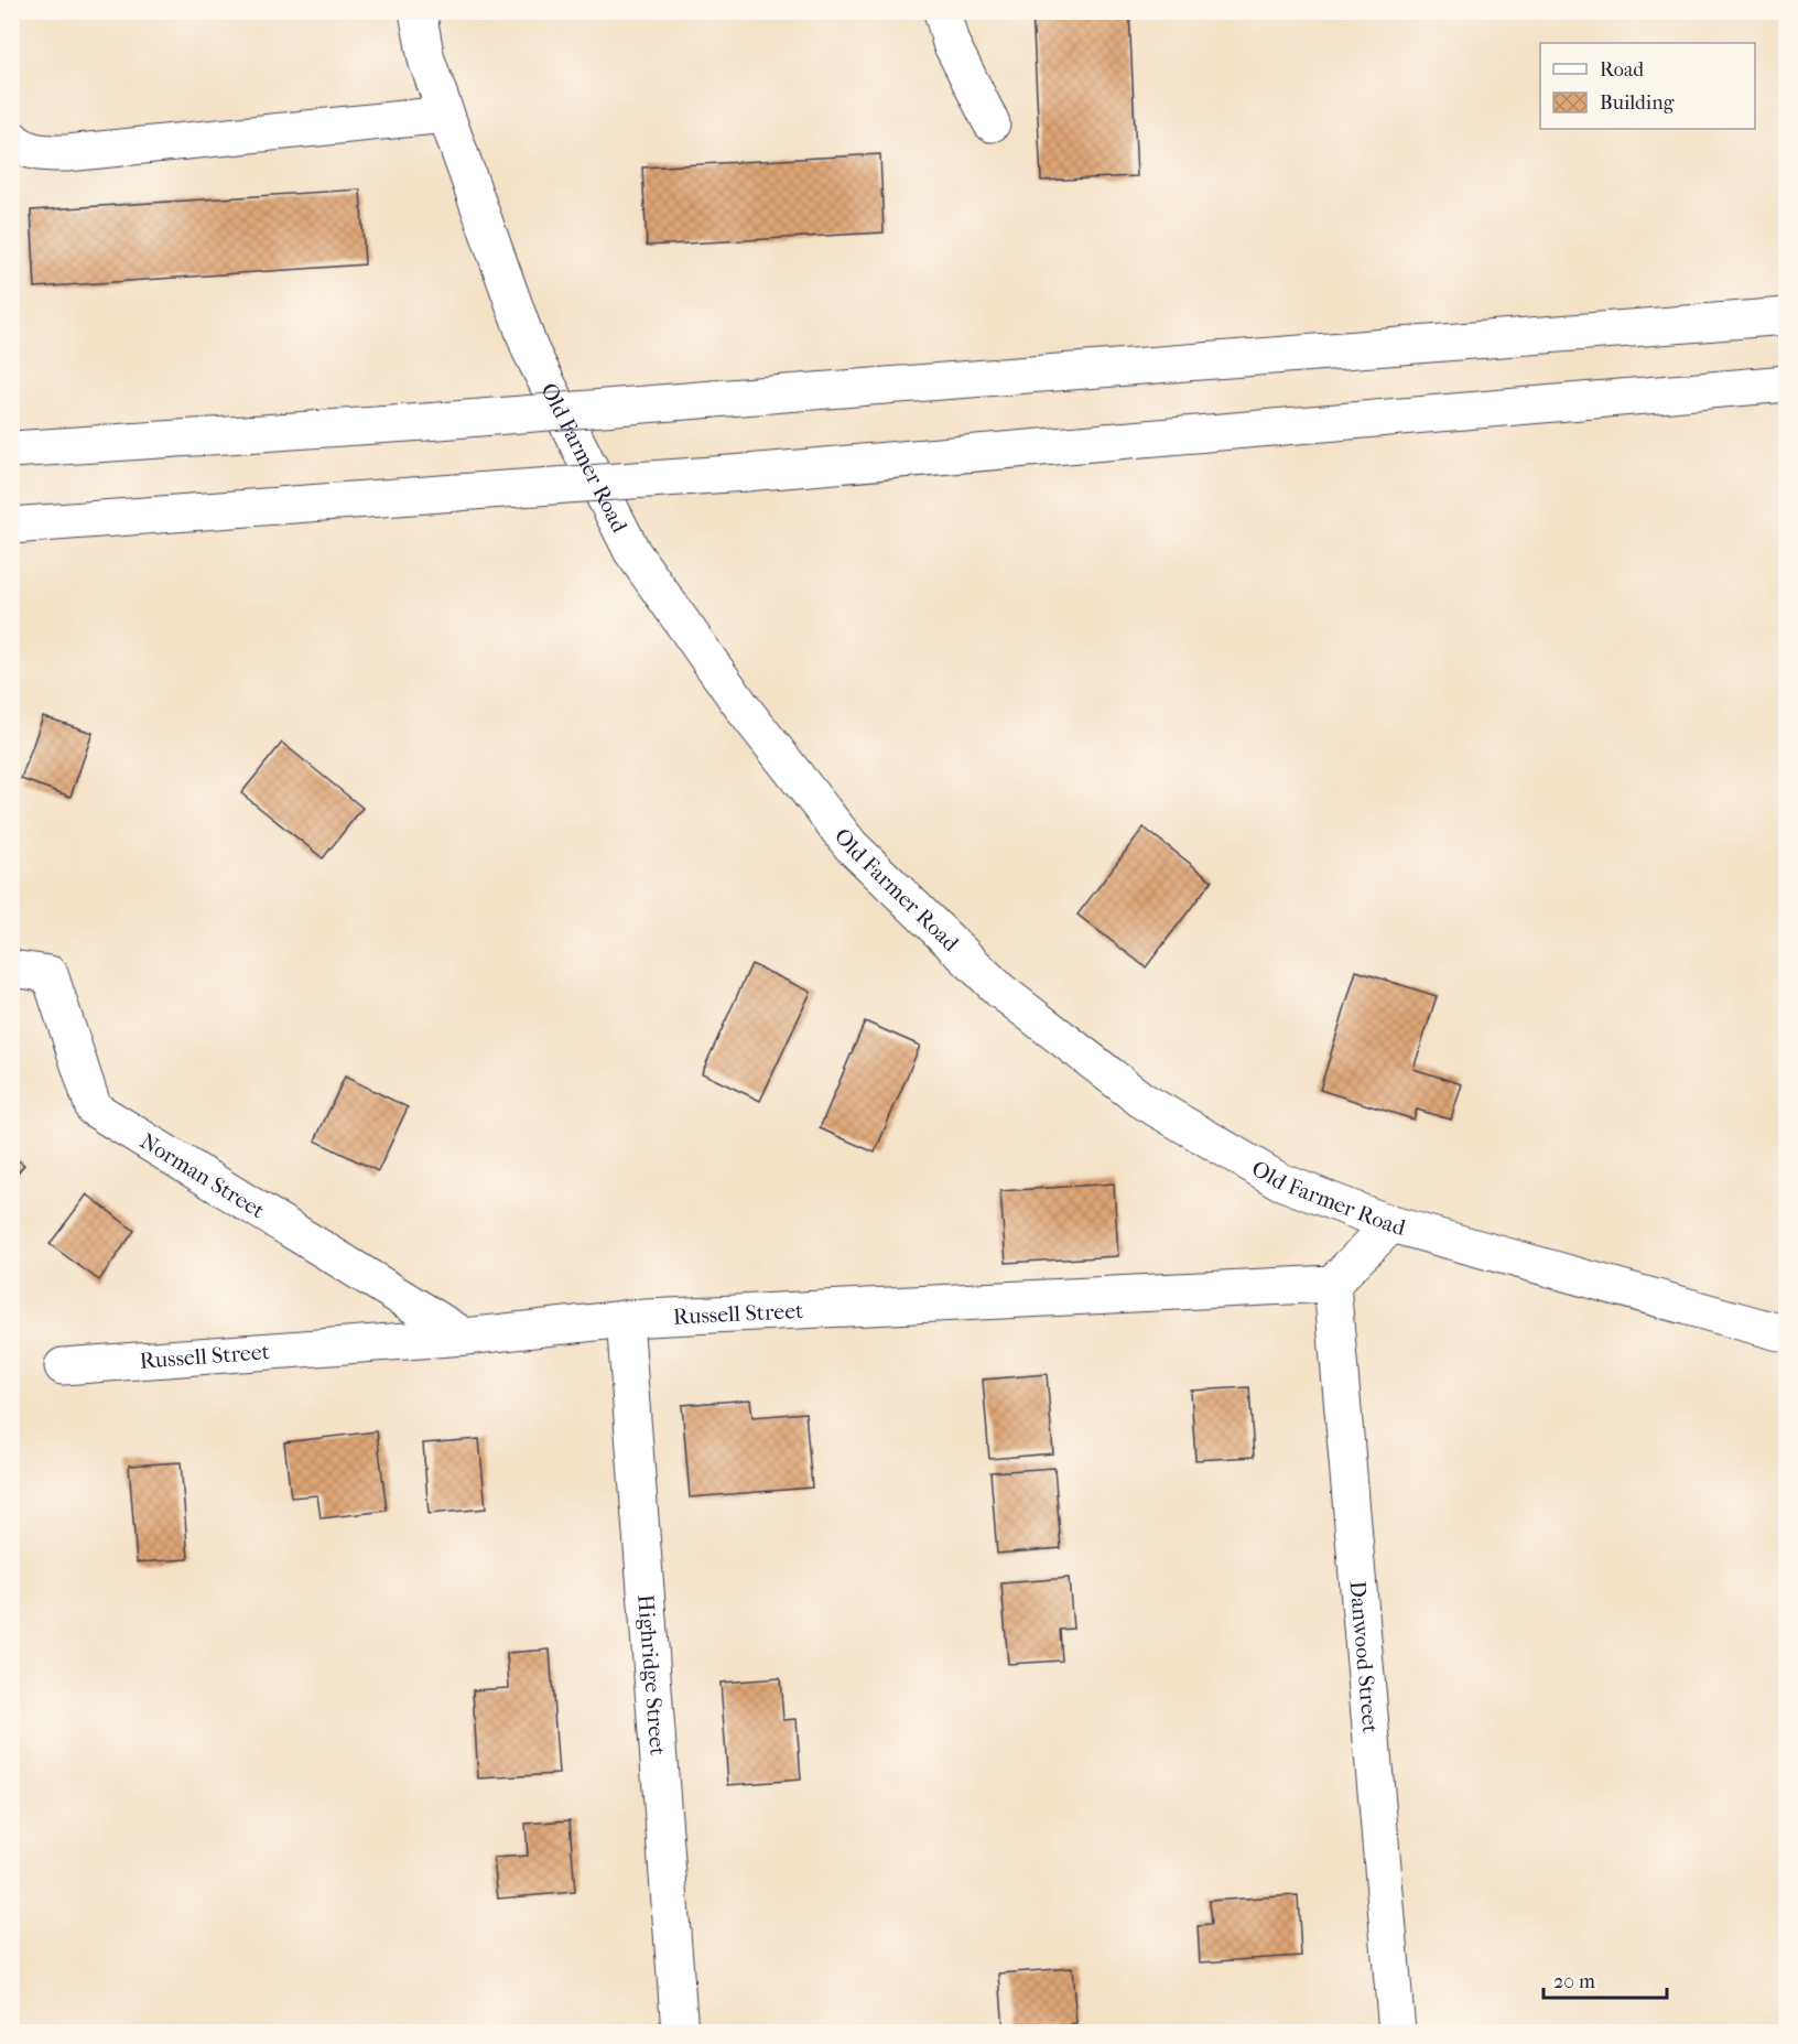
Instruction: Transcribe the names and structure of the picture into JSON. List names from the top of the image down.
{
  "streets": {
    "main road": [
      "Old Farmer Road",
      "Norman Street",
      "Russell Street",
      "Danwood Street",
      "Highridge Street"
    ]
  },
  "crossings": [
    ["Norman Street", "Russell Street"],
    ["Russell Street", "Danwood Street"],
    ["Russell Street", "Highridge Street"]
  ],
  "legend": ["Road", "Building"],
  "scale_bar": "20 m"
}
